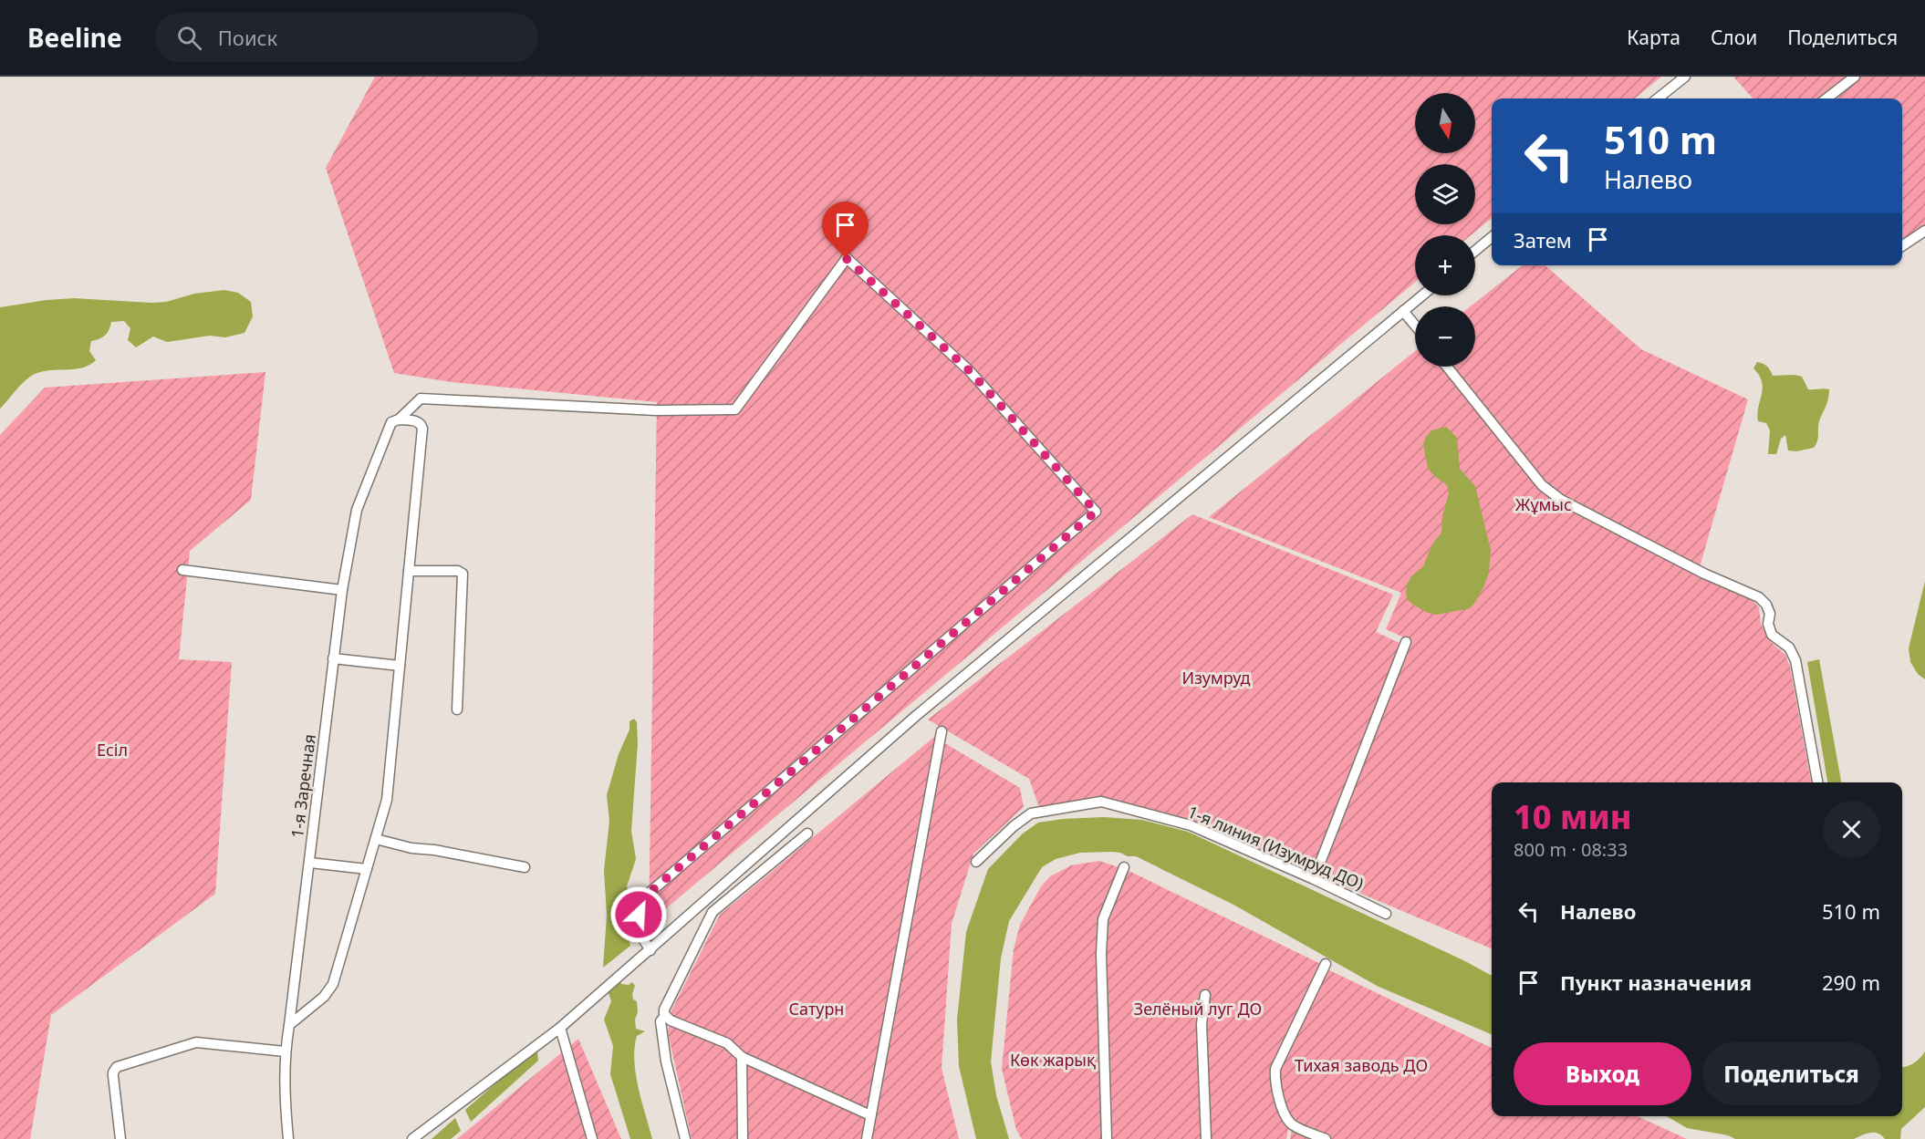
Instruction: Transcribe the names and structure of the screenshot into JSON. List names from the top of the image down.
{
  "streets": {
    "street": ["1-я Заречная", "1-я линия (Изумруд ДО)"]
  },
  "parks": [
    "Жұмыс",
    "Изумруд",
    "Есіл",
    "Сатурн",
    "Зелёный луг ДО",
    "Көк жарық",
    "Тихая заводь ДО"
  ],
  "north": "bottom",
  "page": {
    "header": "Beeline",
    "search": "Поиск",
    "nav": ["Карта", "Слои", "Поделиться"],
    "map_buttons": ["+", "−"],
    "turn": ["510 m", "Налево"],
    "then": "Затем",
    "heading": ["10 мин", "800 m · 08:33"],
    "list": [
      {
        "name": "Налево",
        "value": "510 m"
      },
      {
        "name": "Пункт назначения",
        "value": "290 m"
      }
    ],
    "buttons": ["Выход", "Поделиться"]
  }
}
